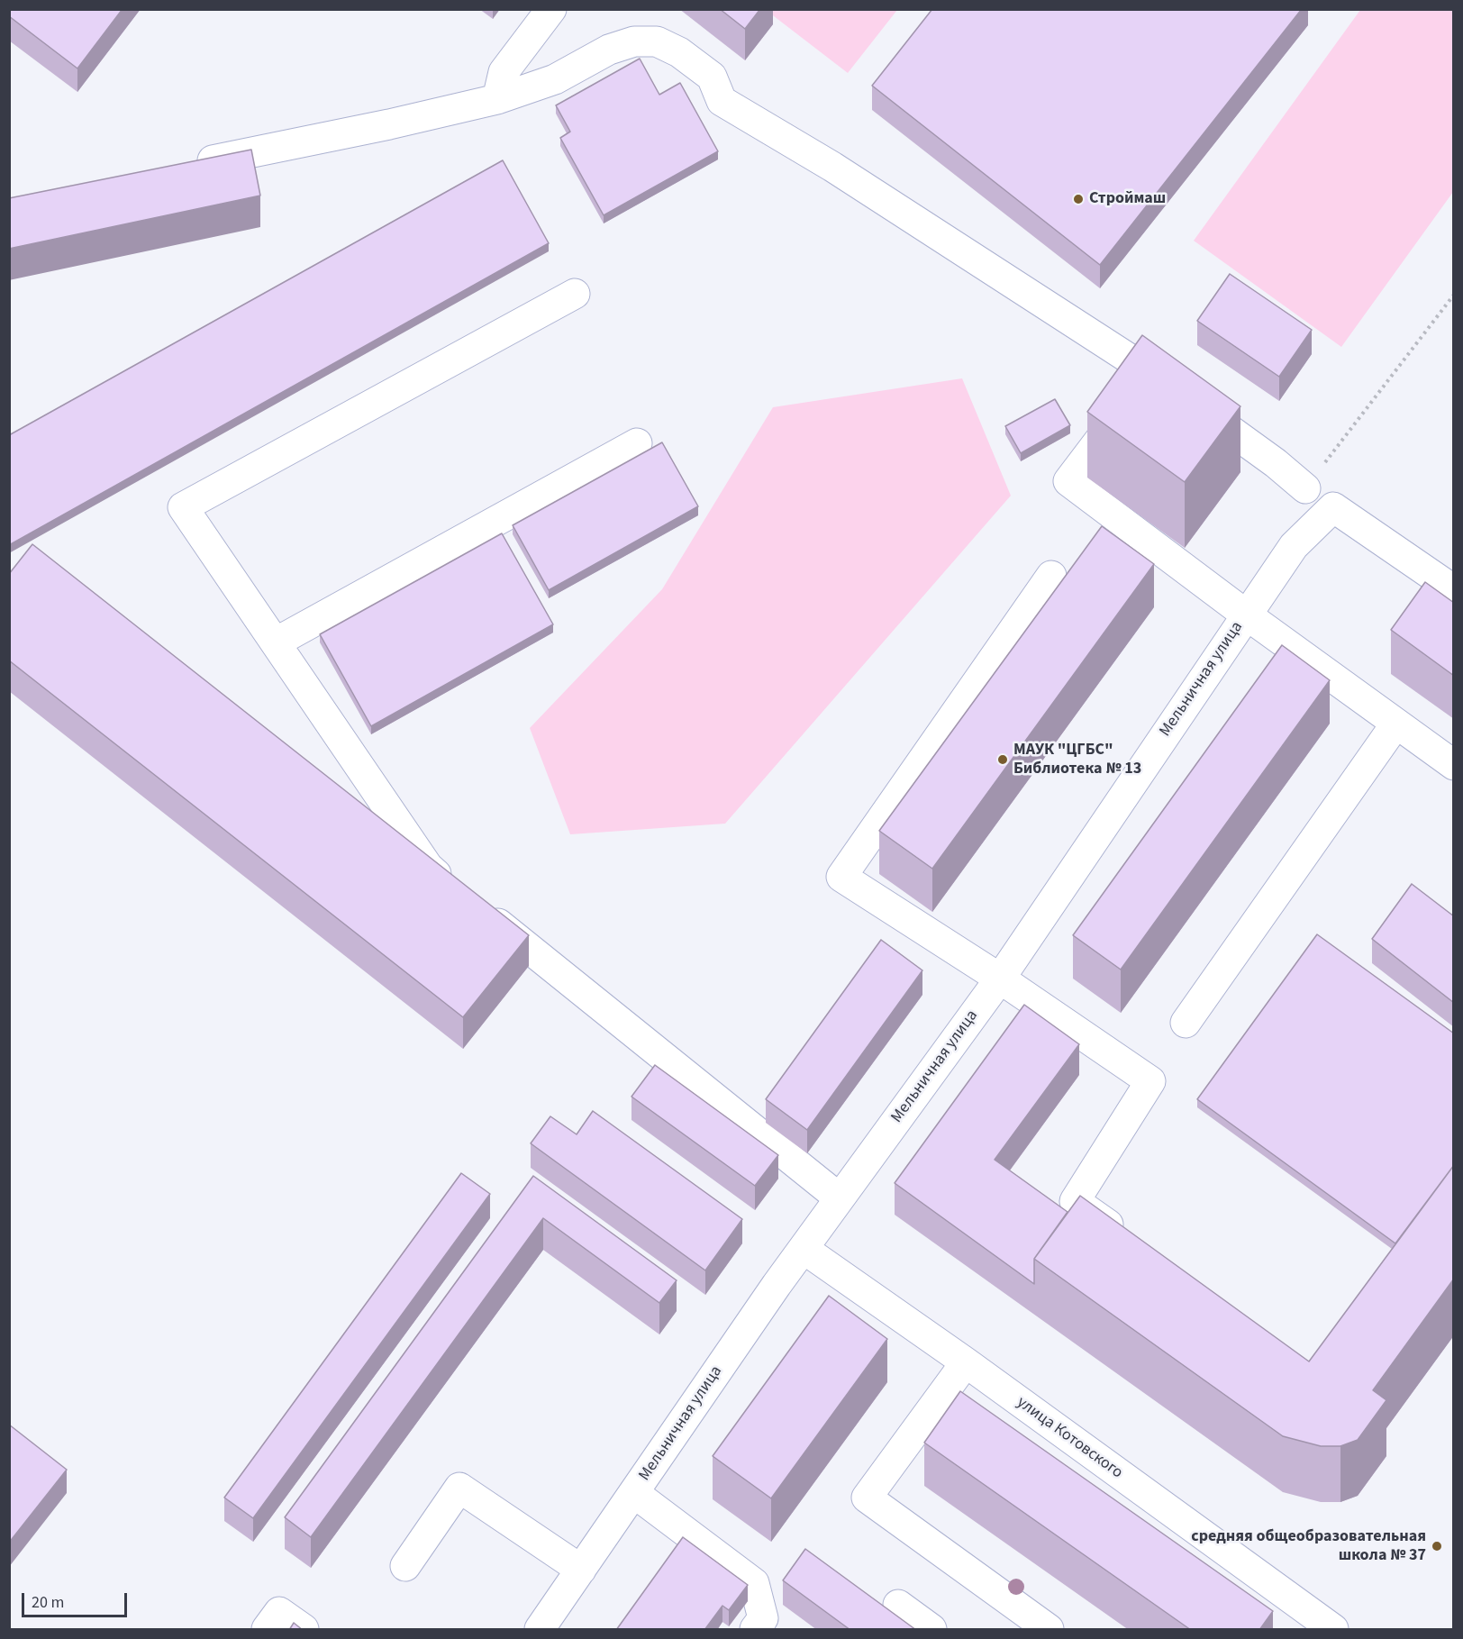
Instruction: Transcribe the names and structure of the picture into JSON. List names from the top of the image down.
{
  "streets": {
    "street": ["Мельничная улица", "улица Котовского"]
  },
  "crossings": [
    ["Мельничная улица", "улица Котовского"]
  ],
  "places": ["Строймаш", "МАУК \"ЦГБС\" Библиотека № 13", "средняя общеобразовательная школа № 37"],
  "scale_bar": "20 m"
}
